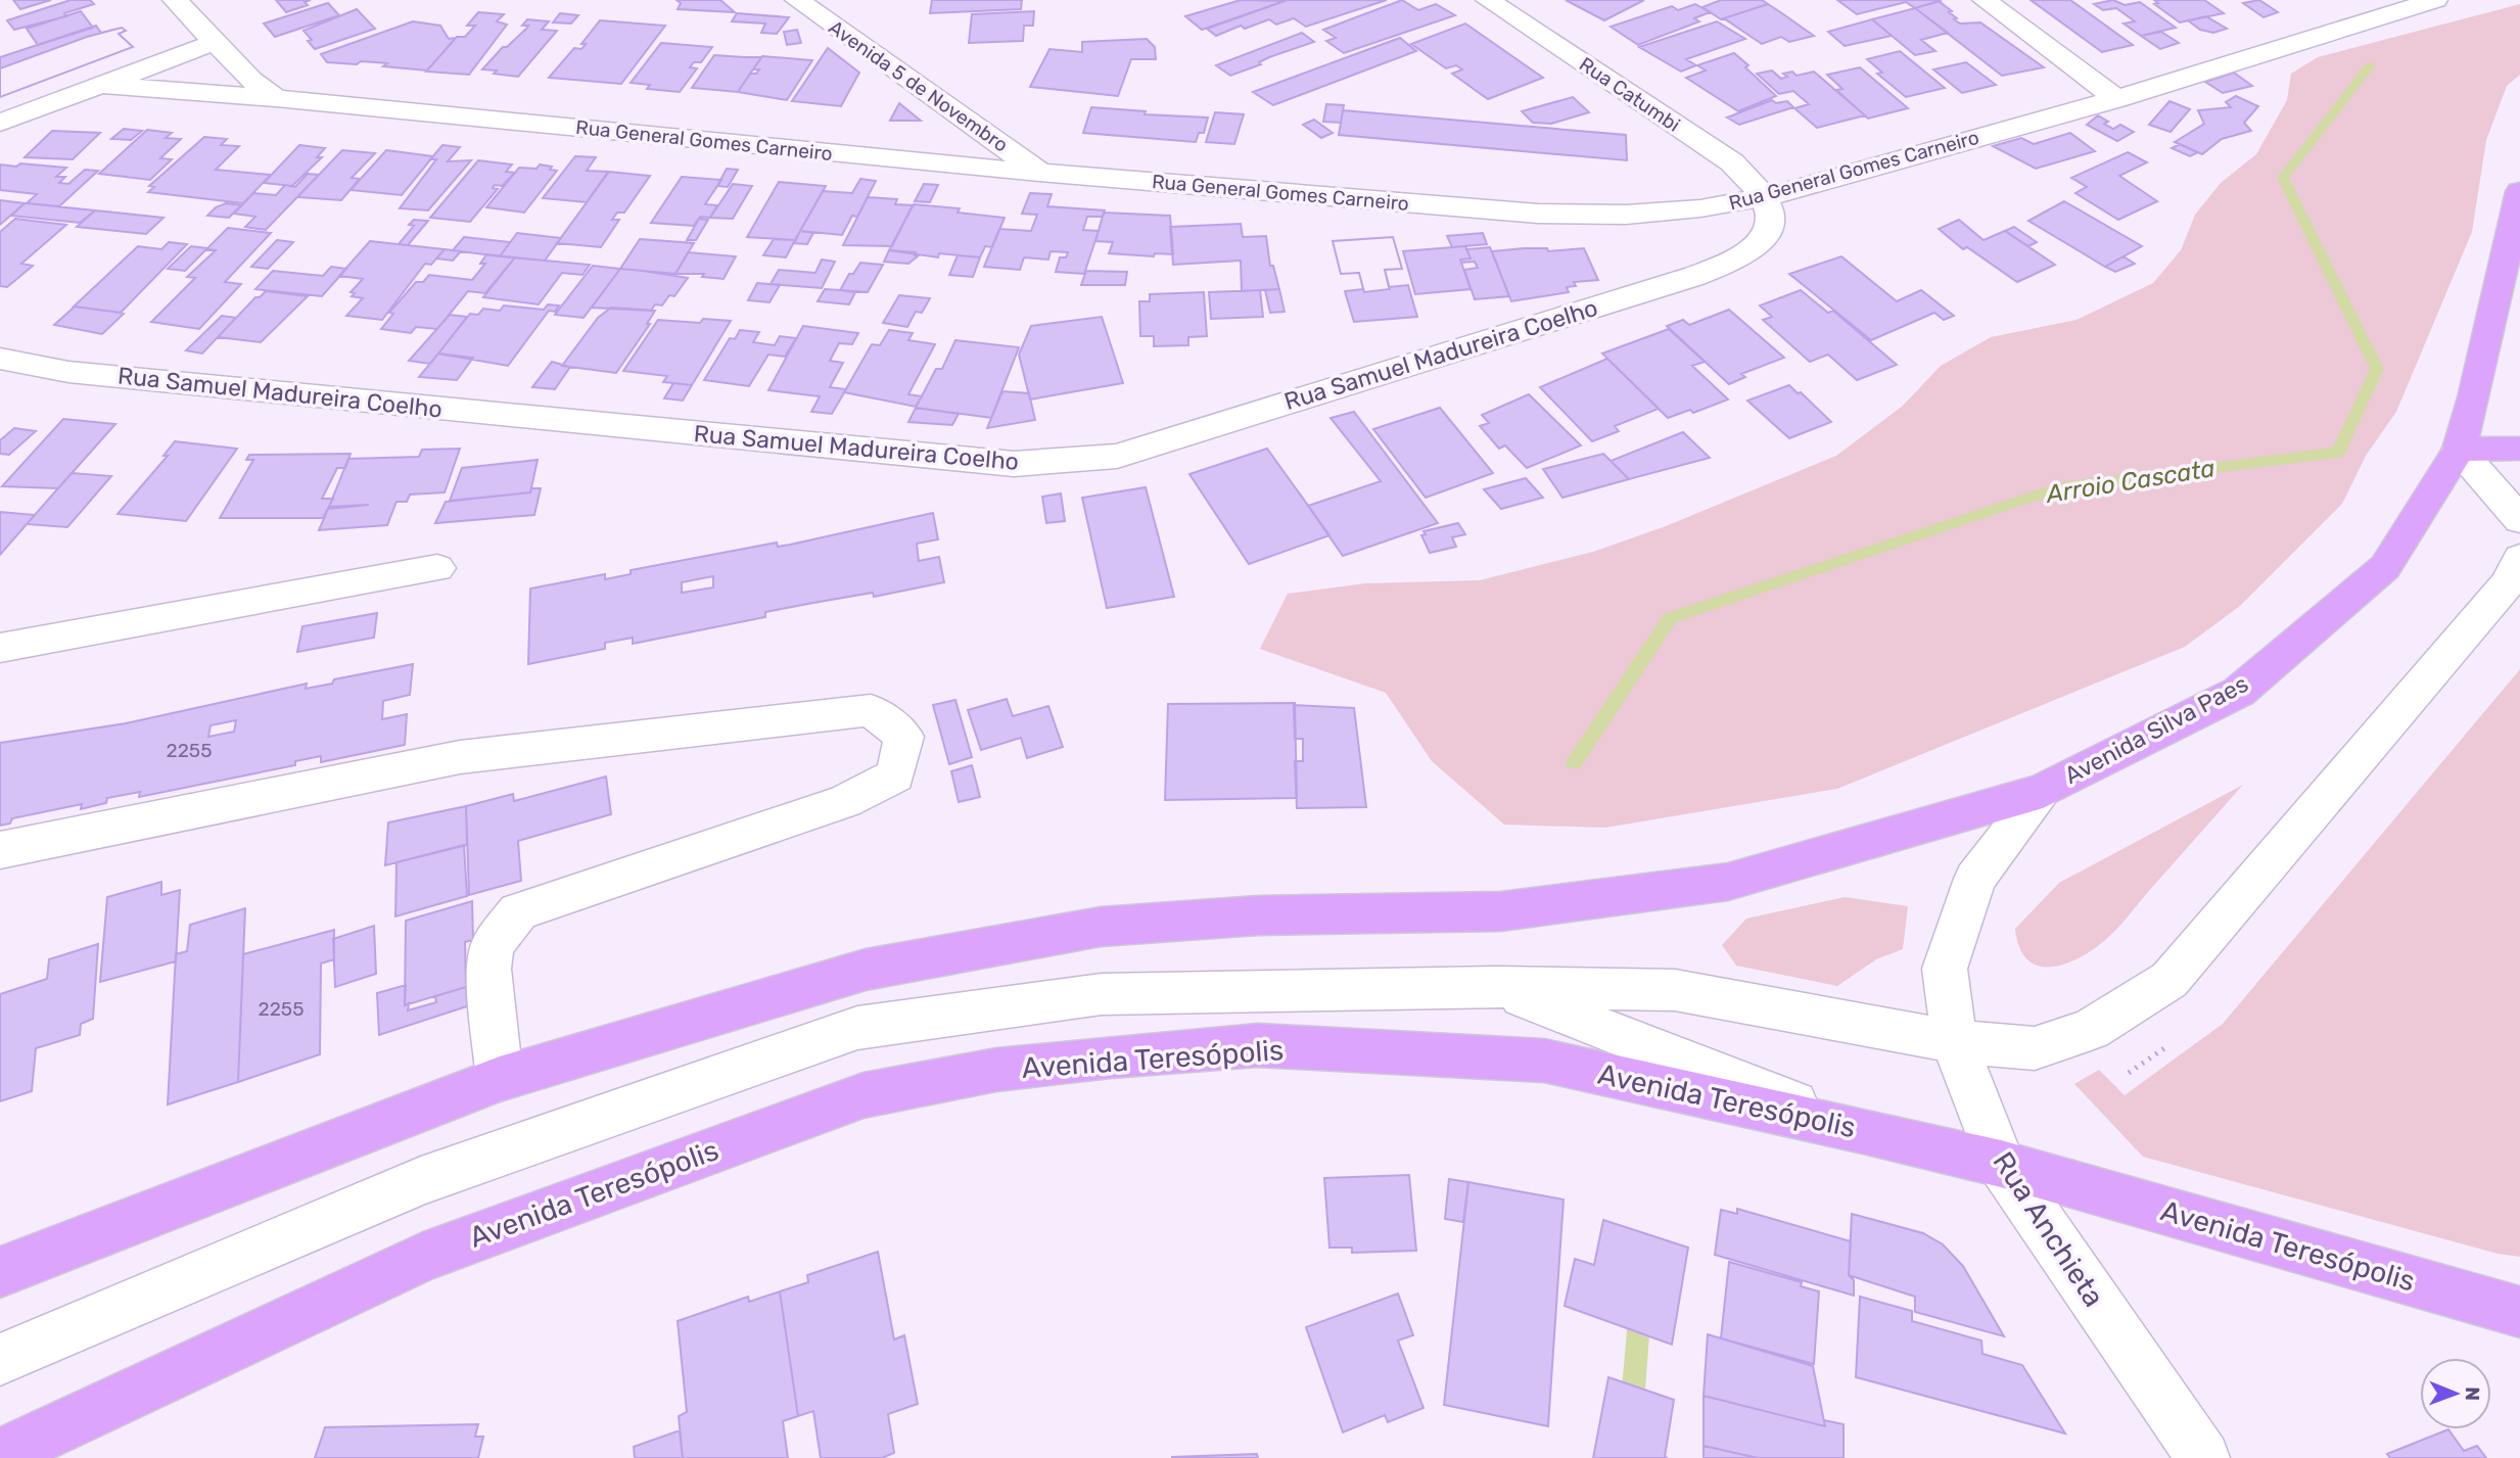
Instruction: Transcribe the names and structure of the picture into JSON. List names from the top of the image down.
{
  "streets": {
    "main road": ["Avenida Silva Paes", "Avenida Teresópolis"],
    "street": [
      "Avenida 5 de Novembro",
      "Rua Catumbi",
      "Rua General Gomes Carneiro",
      "Rua Samuel Madureira Coelho",
      "Rua Anchieta"
    ]
  },
  "crossings": [
    ["Avenida 5 de Novembro", "Rua General Gomes Carneiro"],
    ["Rua Catumbi", "Rua General Gomes Carneiro"],
    ["Rua Catumbi", "Rua Samuel Madureira Coelho"],
    ["Rua General Gomes Carneiro", "Rua Samuel Madureira Coelho"],
    ["Avenida Silva Paes", "Rua Anchieta"],
    ["Avenida Teresópolis", "Rua Anchieta"]
  ],
  "water": ["Arroio Cascata"],
  "house_numbers": ["2255", "2255"],
  "north": "right"
}
